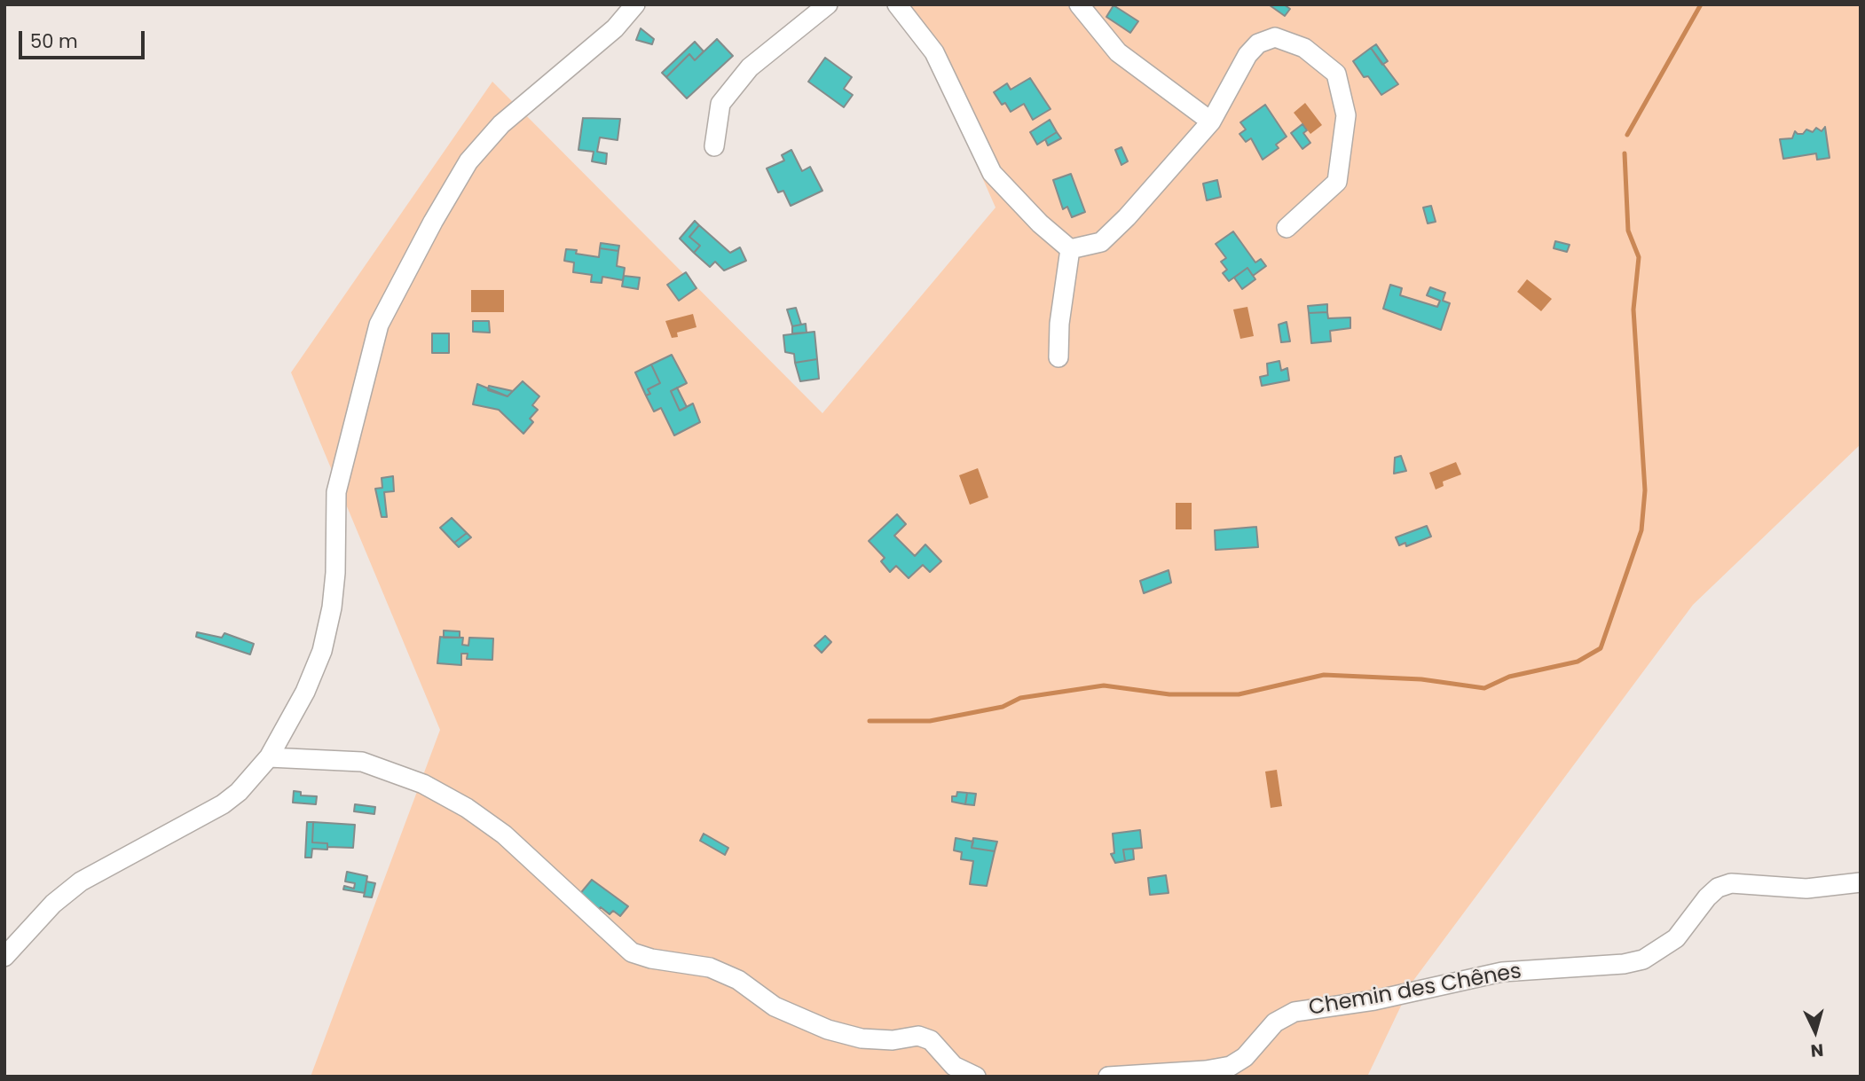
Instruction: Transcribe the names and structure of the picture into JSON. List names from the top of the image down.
{
  "streets": {
    "street": ["Chemin des Chênes"]
  },
  "scale_bar": "50 m",
  "north": "bottom"
}
